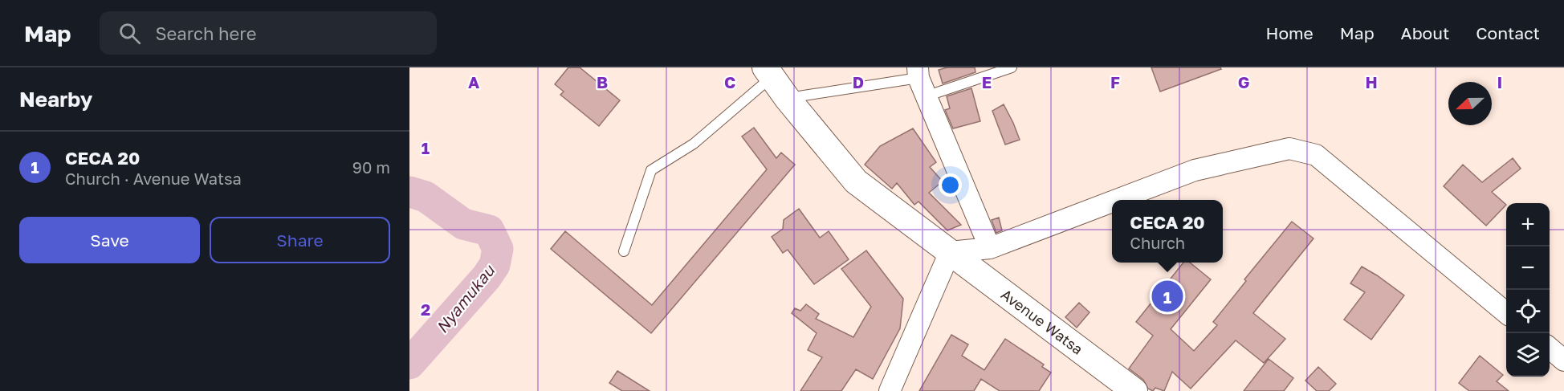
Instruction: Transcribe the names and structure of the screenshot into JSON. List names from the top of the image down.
{
  "streets": {
    "street": ["Avenue Watsa"]
  },
  "water": ["Nyamukau"],
  "north": "left",
  "page": {
    "header": "Map",
    "search": "Search here",
    "nav": [
      "Home",
      "Map",
      "About",
      "Contact"
    ],
    "heading": "Nearby",
    "list": [
      {
        "mark": "1",
        "name": "CECA 20",
        "note": "Church · Avenue Watsa",
        "value": "90 m"
      }
    ],
    "popup": ["CECA 20", "Church"],
    "buttons": ["Save", "Share"],
    "map_buttons": ["+", "−"],
    "pins": "1"
  },
  "grid": {
    "columns": [
      "A",
      "B",
      "C",
      "D",
      "E",
      "F",
      "G",
      "H",
      "I"
    ],
    "rows": ["1", "2"]
  }
}
